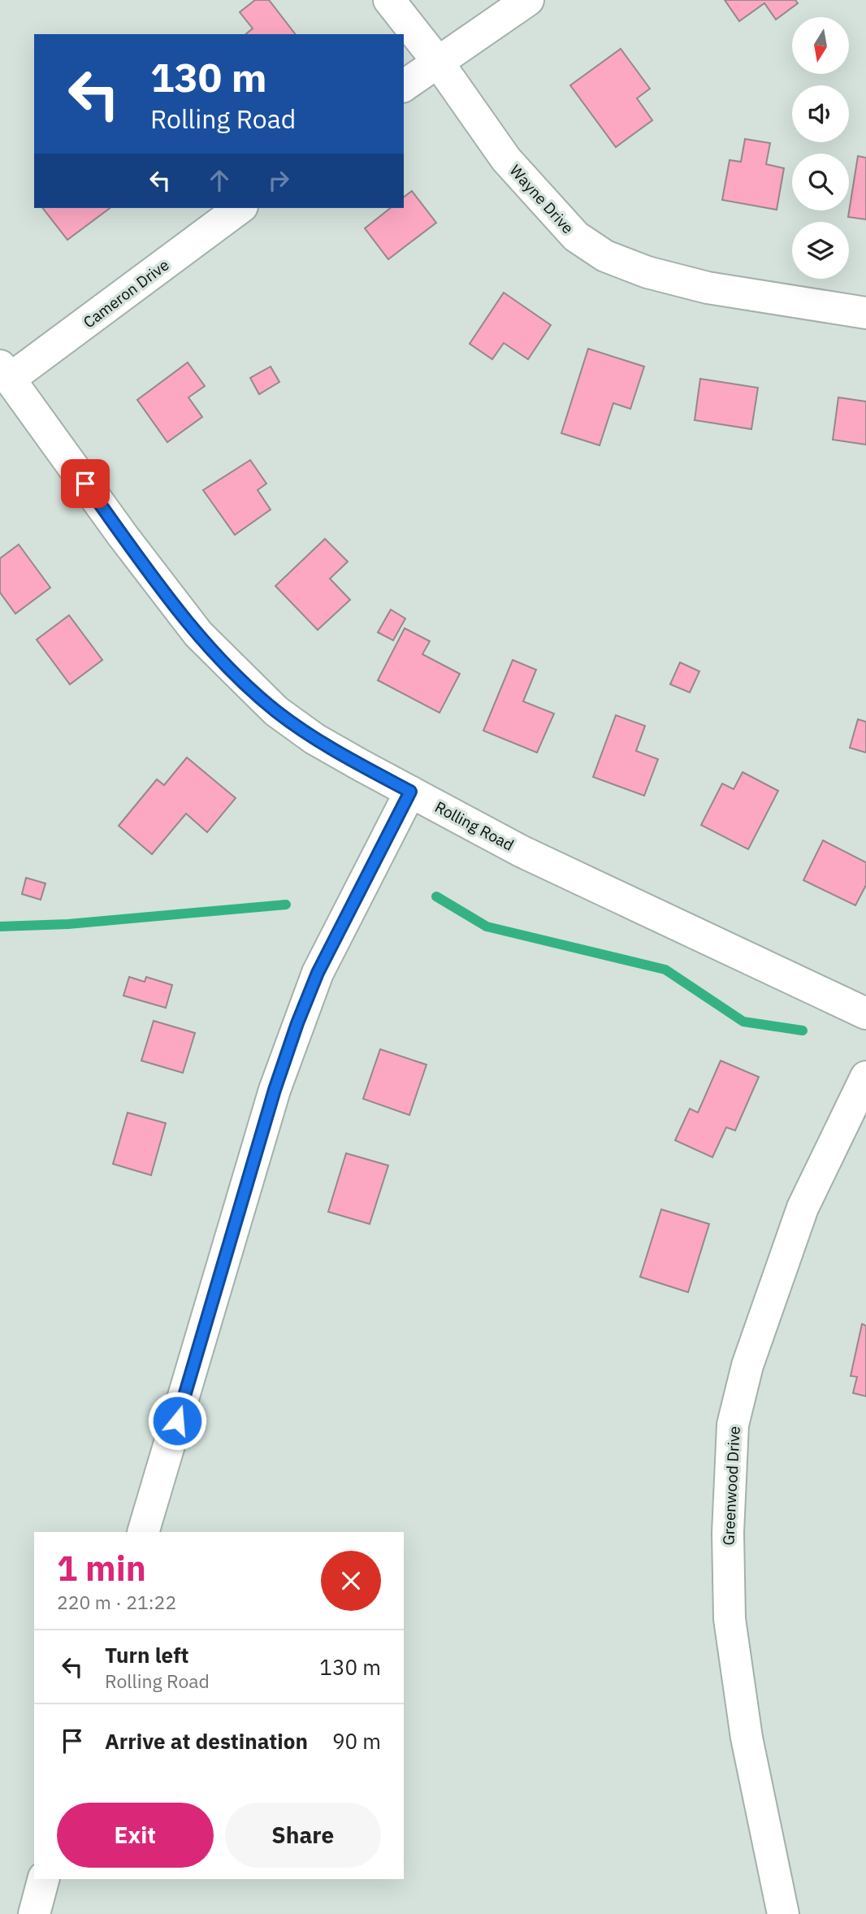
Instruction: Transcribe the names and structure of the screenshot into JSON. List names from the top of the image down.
{
  "streets": {
    "street": [
      "Wayne Drive",
      "Cameron Drive",
      "Rolling Road",
      "Greenwood Drive"
    ]
  },
  "crossings": [
    ["Cameron Drive", "Rolling Road"]
  ],
  "north": "bottom",
  "page": {
    "turn": ["130 m", "Rolling Road"],
    "heading": ["1 min", "220 m · 21:22"],
    "list": [
      {
        "name": "Turn left",
        "note": "Rolling Road",
        "value": "130 m"
      },
      {
        "name": "Arrive at destination",
        "value": "90 m"
      }
    ],
    "buttons": ["Exit", "Share"]
  }
}
